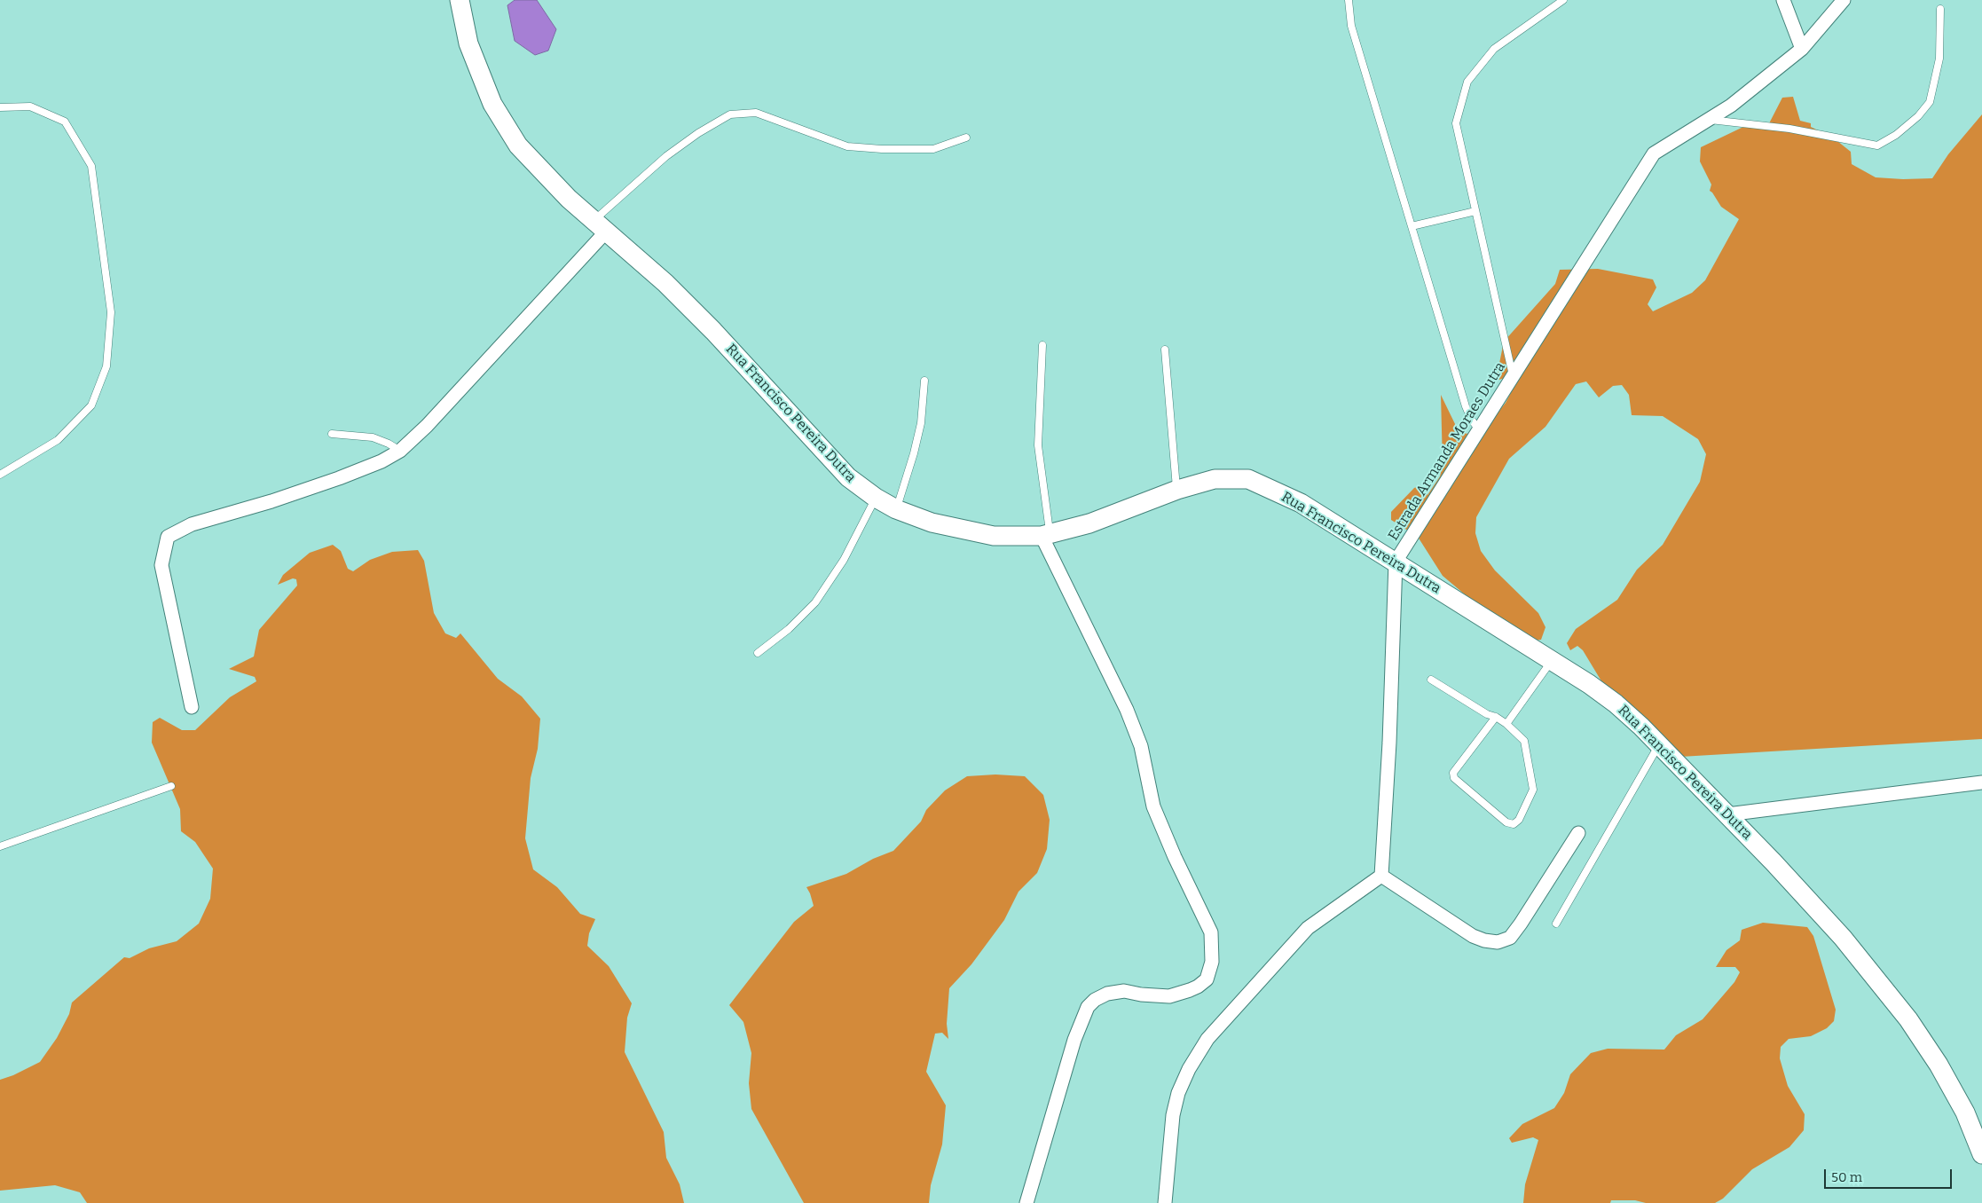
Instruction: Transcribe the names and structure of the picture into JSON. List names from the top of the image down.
{
  "streets": {
    "main road": ["Rua Francisco Pereira Dutra"],
    "street": ["Estrada Armanda Moraes Dutra"]
  },
  "crossings": [
    ["Rua Francisco Pereira Dutra", "Estrada Armanda Moraes Dutra"]
  ],
  "scale_bar": "50 m"
}
